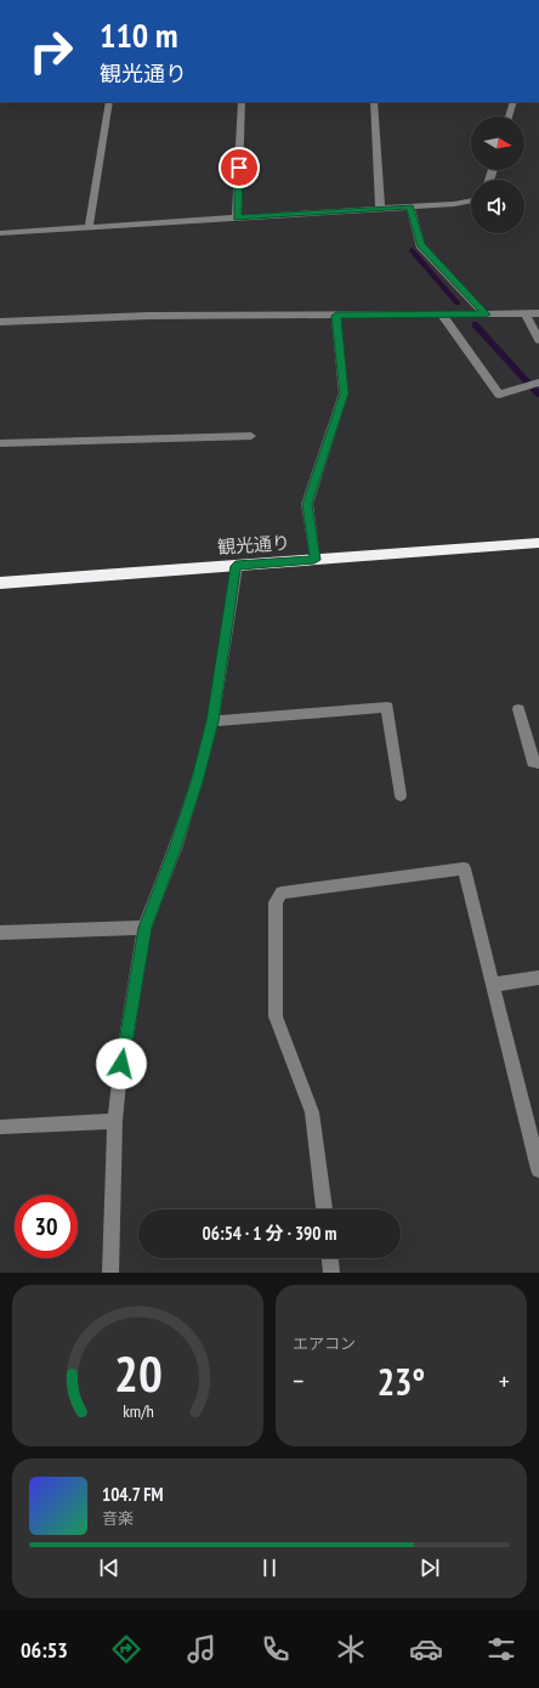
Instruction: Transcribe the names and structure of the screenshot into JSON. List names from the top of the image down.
{
  "streets": {
    "highway": ["観光通り"]
  },
  "north": "right",
  "page": {
    "turn": ["110 m", "観光通り"],
    "limit": "30",
    "trip": "06:54 · 1 分 · 390 m",
    "tile": "エアコン",
    "heat": ["−", "23°", "+"],
    "song": ["104.7 FM", "音楽"],
    "tabs": "06:53",
    "gauge": ["20", "km/h"]
  }
}
